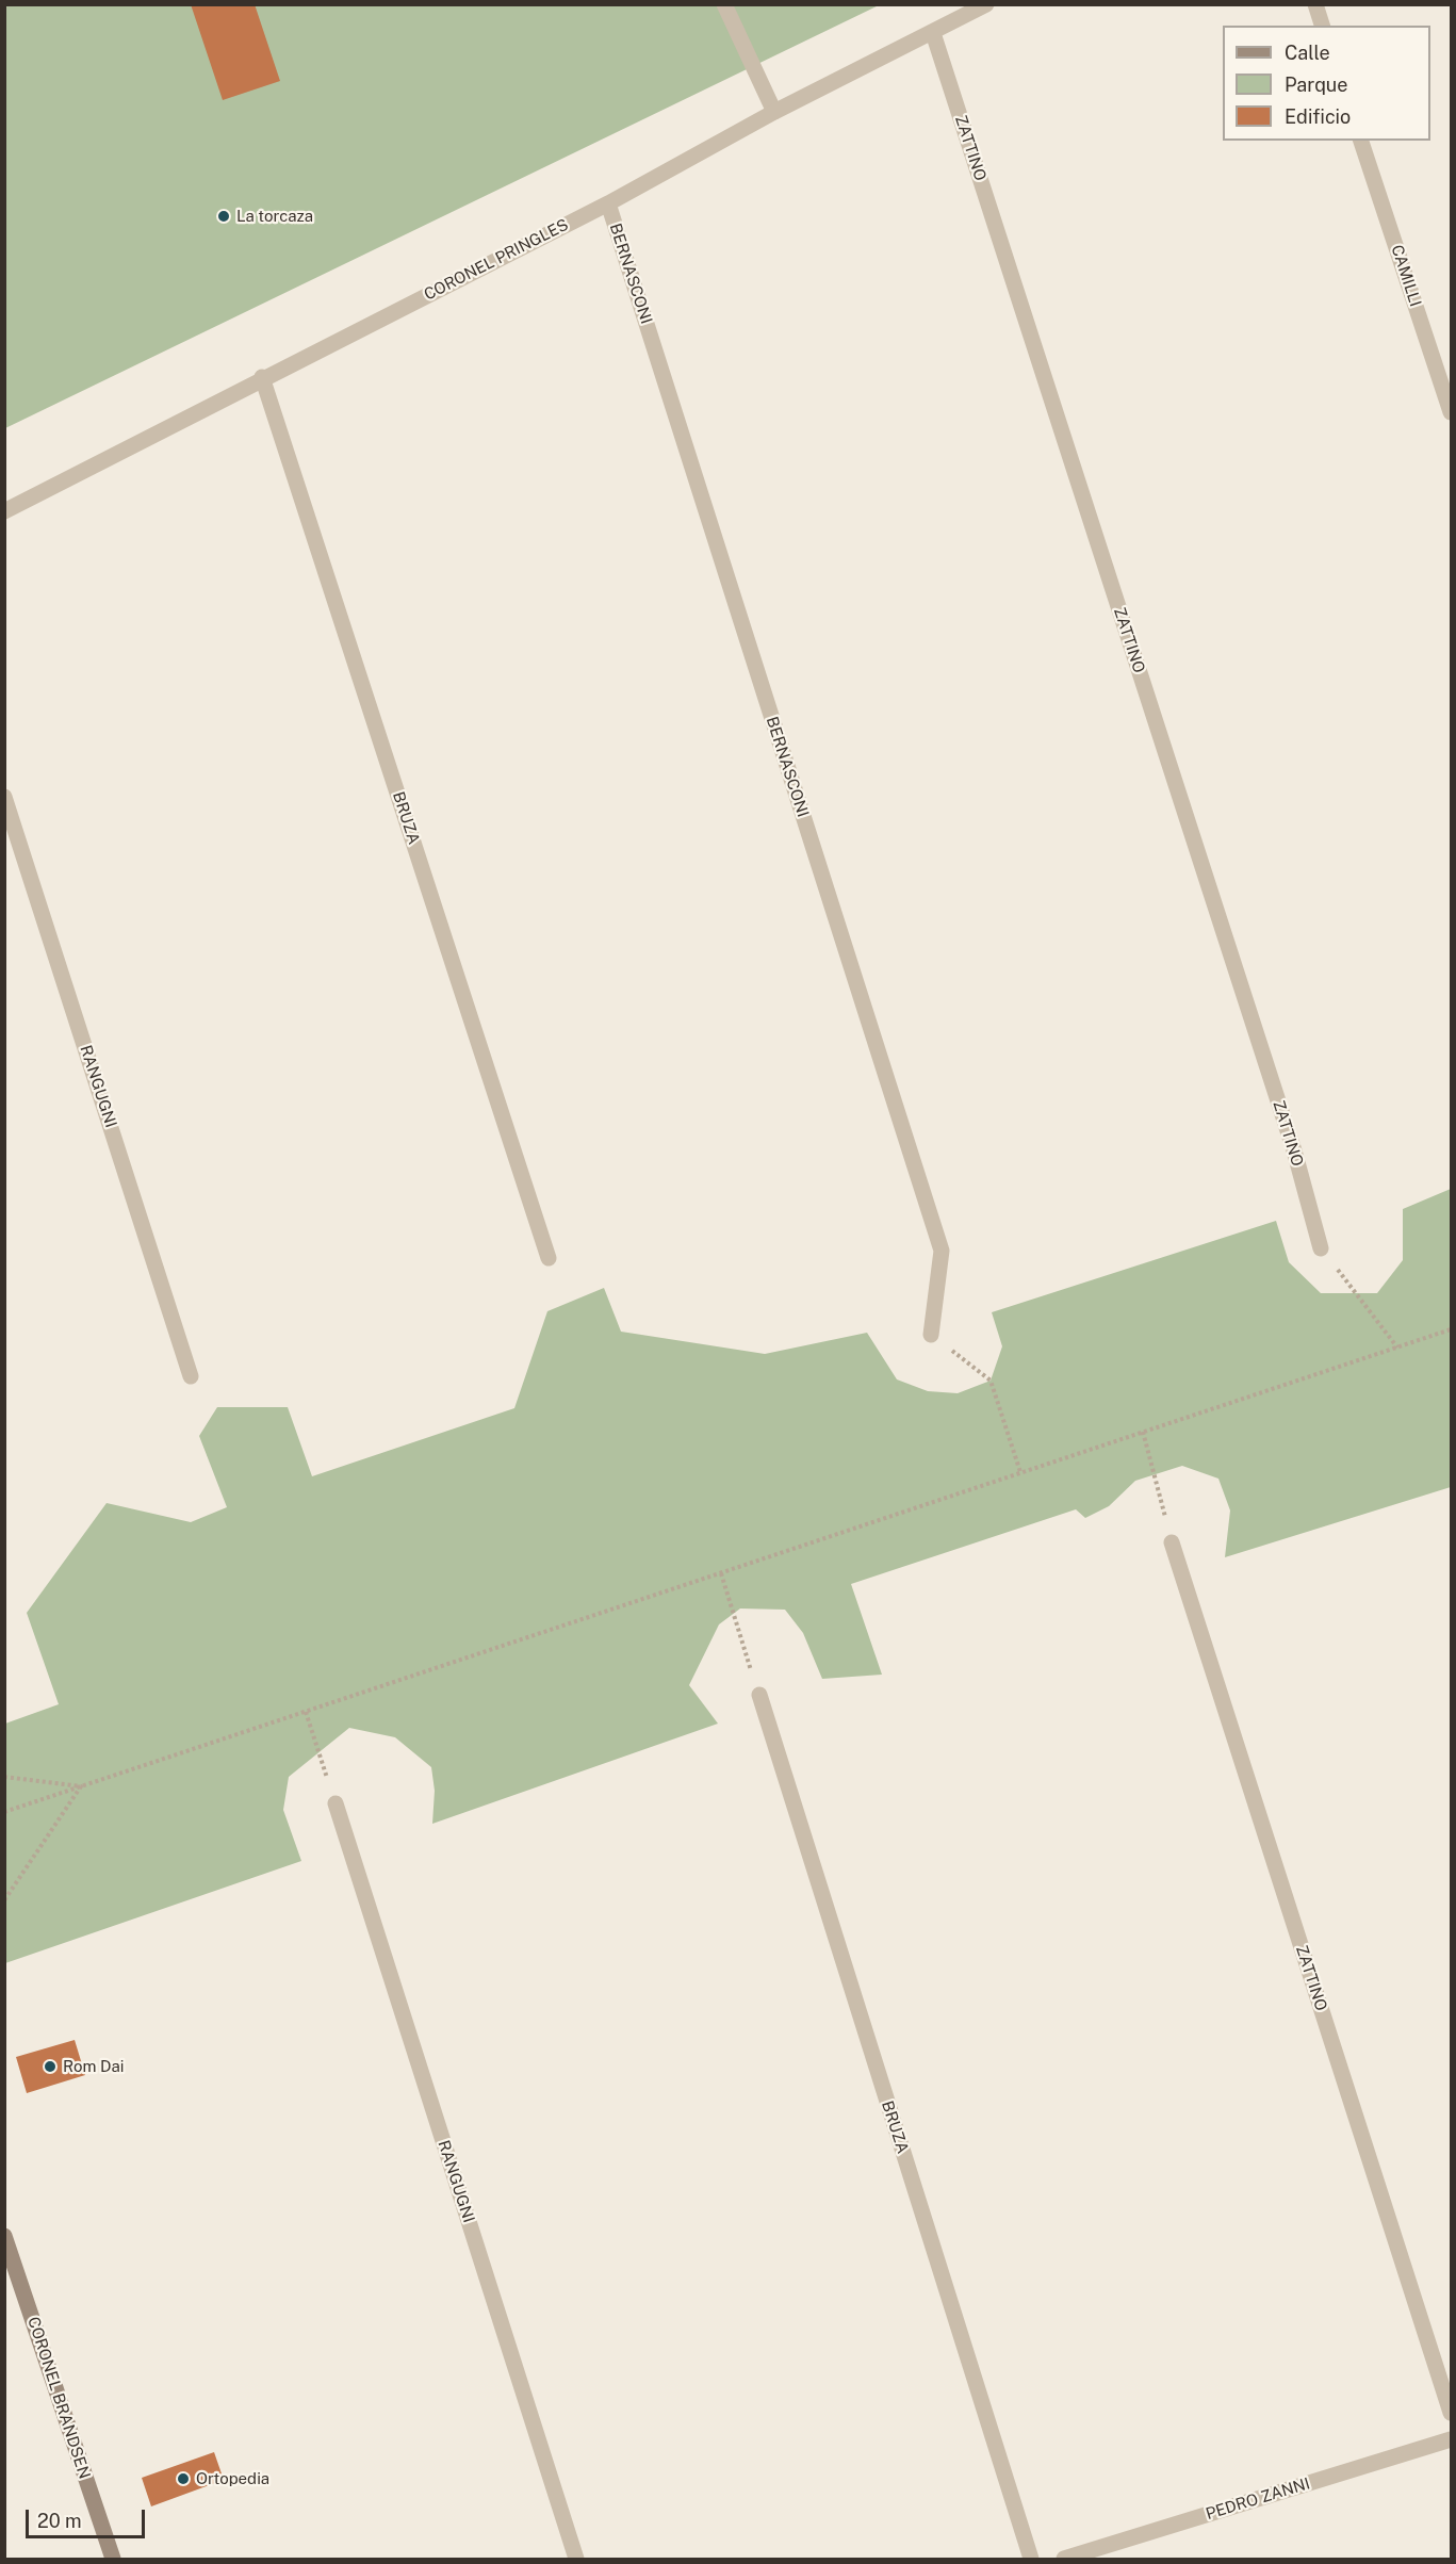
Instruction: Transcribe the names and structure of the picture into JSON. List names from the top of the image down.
{
  "streets": {
    "street": [
      "ZATTINO",
      "CORONEL PRINGLES",
      "BERNASCONI",
      "CAMILLI",
      "BRUZA",
      "RANGUGNI",
      "CORONEL BRANDSEN",
      "PEDRO ZANNI"
    ]
  },
  "crossings": [
    ["ZATTINO", "CORONEL PRINGLES"],
    ["CORONEL PRINGLES", "BERNASCONI"],
    ["CORONEL PRINGLES", "BRUZA"]
  ],
  "places": ["La torcaza", "Rom Dai", "Ortopedia"],
  "legend": ["Calle", "Parque", "Edificio"],
  "scale_bar": "20 m"
}
